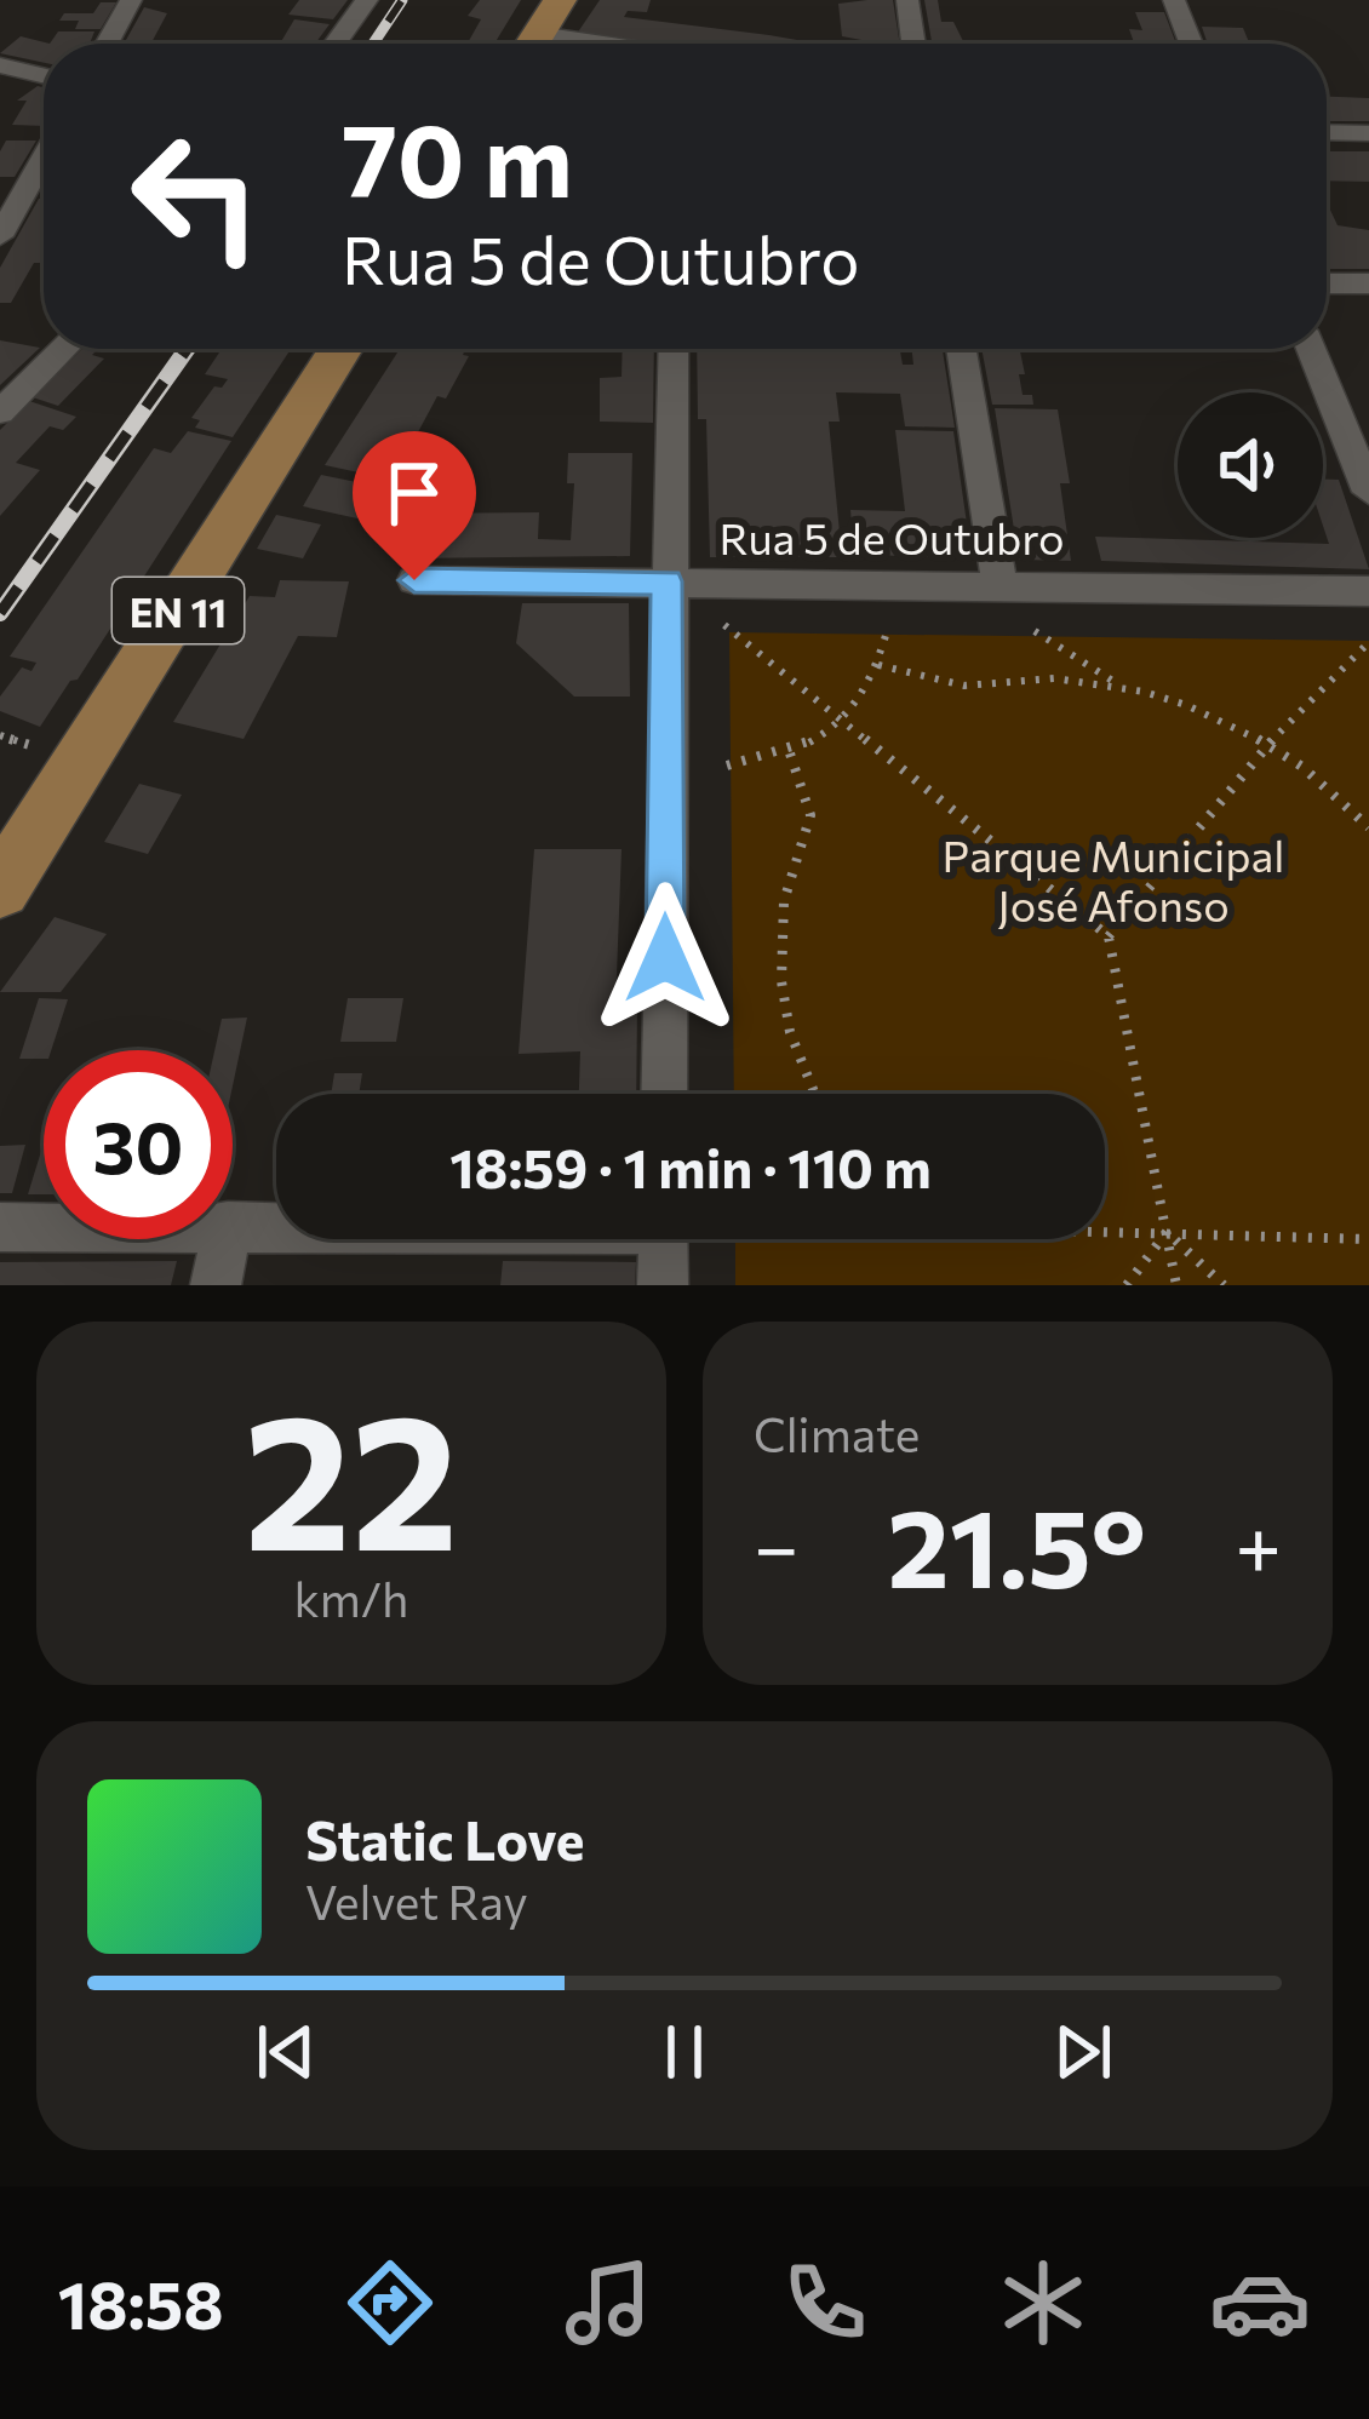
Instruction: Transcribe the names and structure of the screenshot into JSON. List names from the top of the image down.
{
  "streets": {
    "main road": ["EN 11"],
    "street": ["Rua 5 de Outubro"]
  },
  "parks": ["Parque Municipal José Afonso"],
  "page": {
    "turn": ["70 m", "Rua 5 de Outubro"],
    "limit": "30",
    "trip": "18:59 · 1 min · 110 m",
    "tile": [
      ["22", "km/h"],
      "Climate"
    ],
    "heat": ["−", "21.5°", "+"],
    "song": ["Static Love", "Velvet Ray"],
    "tabs": "18:58"
  }
}
